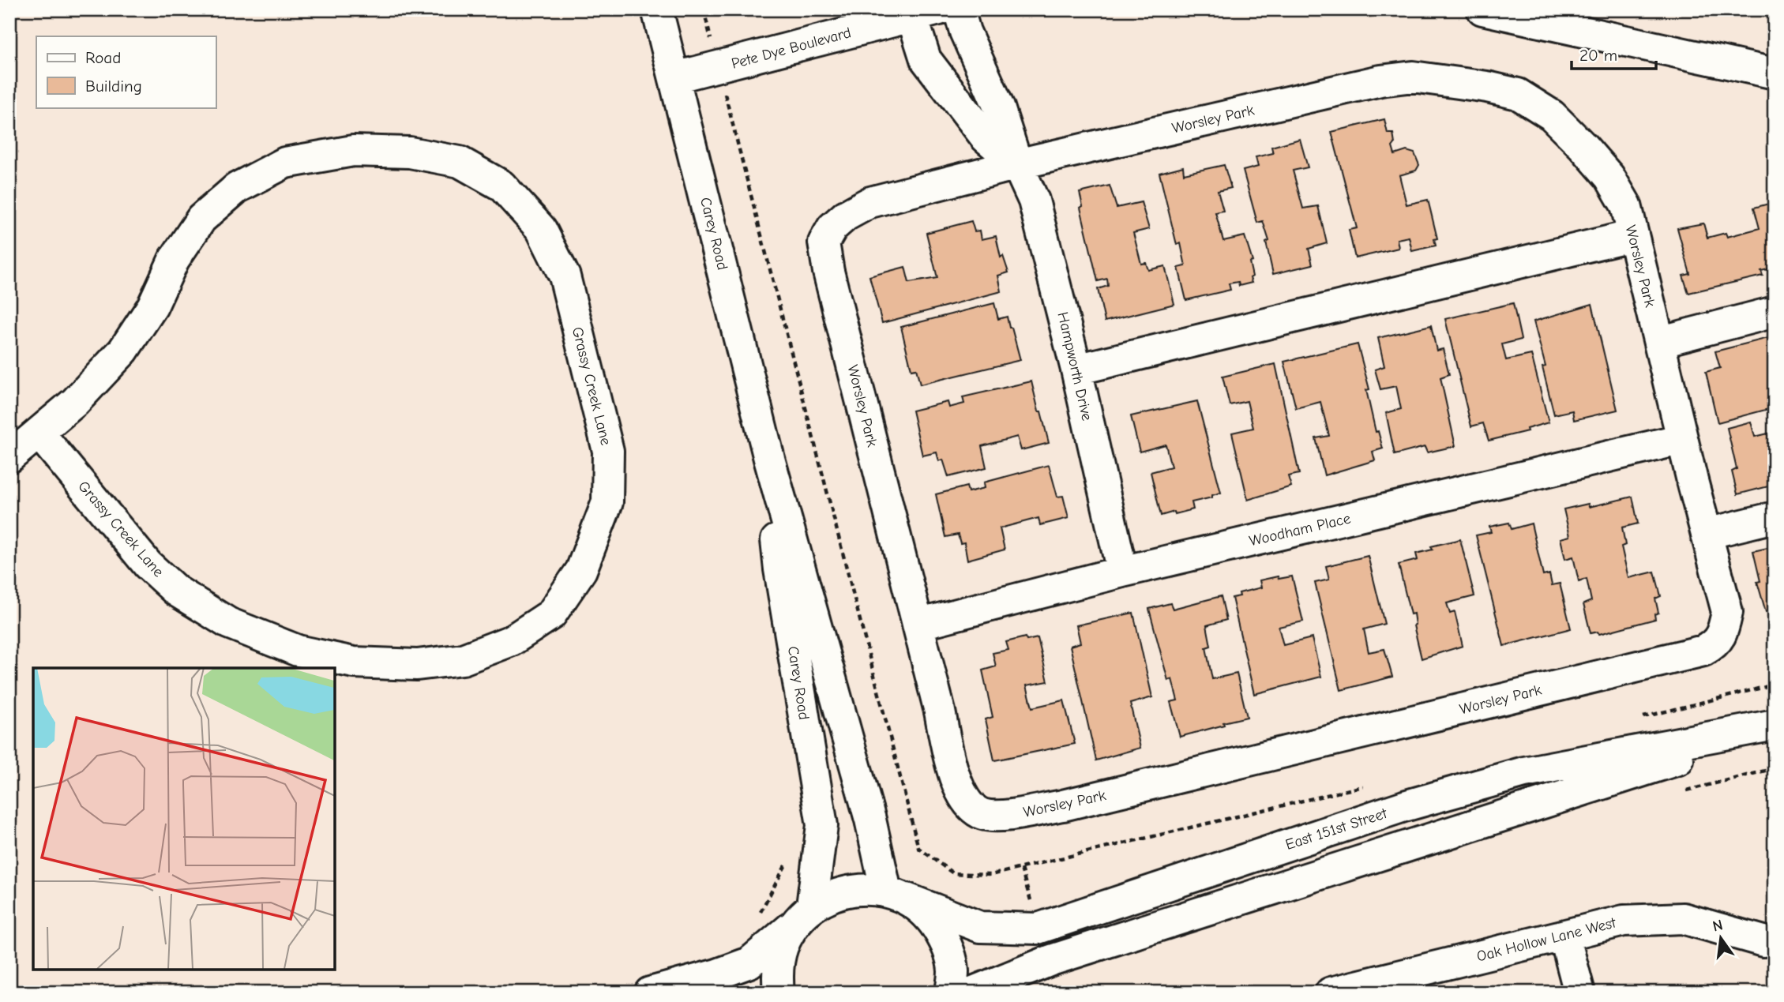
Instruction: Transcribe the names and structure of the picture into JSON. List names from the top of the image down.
{
  "streets": {
    "street": [
      "Pete Dye Boulevard",
      "Worsley Park",
      "Carey Road",
      "Hampworth Drive",
      "Grassy Creek Lane",
      "Woodham Place",
      "East 151st Street",
      "Oak Hollow Lane West"
    ]
  },
  "crossings": [
    ["Pete Dye Boulevard", "Carey Road"],
    ["Pete Dye Boulevard", "Hampworth Drive"],
    ["Worsley Park", "Hampworth Drive"],
    ["Worsley Park", "Woodham Place"],
    ["Carey Road", "East 151st Street"],
    ["Hampworth Drive", "Woodham Place"]
  ],
  "legend": ["Road", "Building"],
  "scale_bar": "20 m",
  "north": "top"
}
